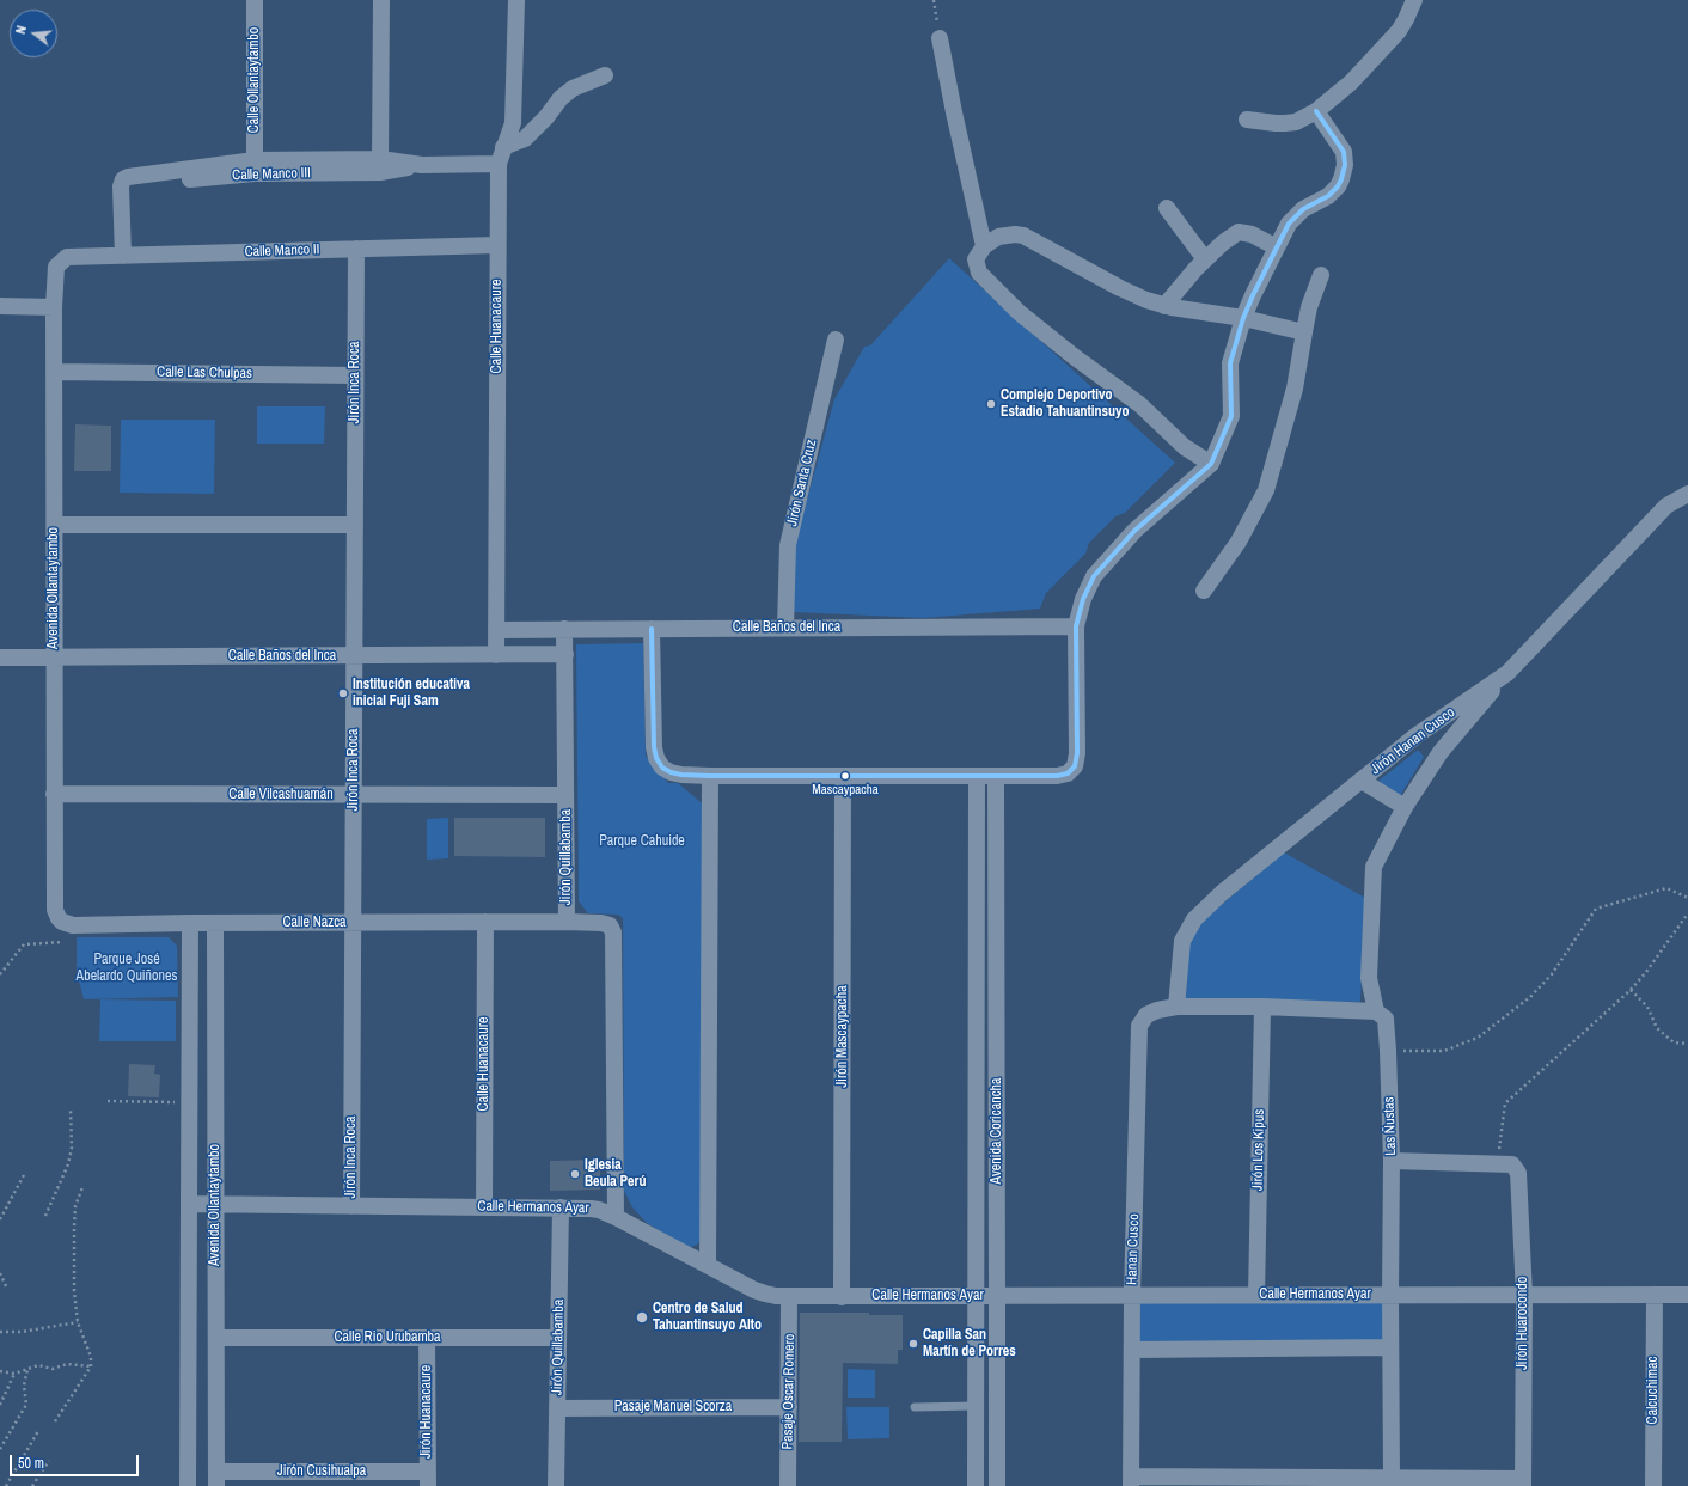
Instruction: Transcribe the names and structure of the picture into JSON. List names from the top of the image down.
{
  "streets": {
    "street": [
      "Calle Ollantaytambo",
      "Calle Manco III",
      "Calle Manco II",
      "Calle Huanacaure",
      "Calle Las Chulpas",
      "Jirón Inca Roca",
      "Jirón Santa Cruz",
      "Avenida Ollantaytambo",
      "Calle Baños del Inca",
      "Jirón Hanan Cusco",
      "Calle Vilcashuamán",
      "Jirón Quillabamba",
      "Calle Nazca",
      "Jirón Mascaypacha",
      "Las Ñustas",
      "Avenida Coricancha",
      "Jirón Los Kipus",
      "Calle Hermanos Ayar",
      "Hanan Cusco",
      "Jirón Huarocondo",
      "Calle Rio Urubamba",
      "Calcuchimac",
      "Pasaje Oscar Romero",
      "Pasaje Manuel Scorza",
      "Jirón Huanacaure",
      "Jirón Cusihualpa"
    ]
  },
  "crossings": [
    ["Calle Ollantaytambo", "Calle Manco III"],
    ["Calle Manco III", "Calle Huanacaure"],
    ["Calle Manco II", "Calle Huanacaure"],
    ["Calle Manco II", "Jirón Inca Roca"],
    ["Calle Manco II", "Avenida Ollantaytambo"],
    ["Calle Huanacaure", "Calle Baños del Inca"],
    ["Calle Huanacaure", "Calle Nazca"],
    ["Calle Huanacaure", "Calle Hermanos Ayar"],
    ["Calle Las Chulpas", "Jirón Inca Roca"],
    ["Calle Las Chulpas", "Avenida Ollantaytambo"],
    ["Jirón Inca Roca", "Calle Baños del Inca"],
    ["Jirón Inca Roca", "Calle Vilcashuamán"],
    ["Jirón Inca Roca", "Calle Nazca"],
    ["Jirón Inca Roca", "Calle Hermanos Ayar"],
    ["Jirón Santa Cruz", "Calle Baños del Inca"],
    ["Avenida Ollantaytambo", "Calle Baños del Inca"],
    ["Avenida Ollantaytambo", "Calle Vilcashuamán"],
    ["Avenida Ollantaytambo", "Calle Nazca"],
    ["Avenida Ollantaytambo", "Calle Hermanos Ayar"],
    ["Avenida Ollantaytambo", "Calle Rio Urubamba"],
    ["Avenida Ollantaytambo", "Jirón Cusihualpa"],
    ["Calle Baños del Inca", "Jirón Quillabamba"],
    ["Jirón Hanan Cusco", "Las Ñustas"],
    ["Jirón Hanan Cusco", "Hanan Cusco"],
    ["Calle Vilcashuamán", "Jirón Quillabamba"],
    ["Jirón Quillabamba", "Calle Nazca"],
    ["Jirón Quillabamba", "Calle Hermanos Ayar"],
    ["Jirón Quillabamba", "Calle Rio Urubamba"],
    ["Jirón Quillabamba", "Pasaje Manuel Scorza"],
    ["Jirón Mascaypacha", "Calle Hermanos Ayar"],
    ["Las Ñustas", "Calle Hermanos Ayar"],
    ["Avenida Coricancha", "Calle Hermanos Ayar"],
    ["Jirón Los Kipus", "Calle Hermanos Ayar"],
    ["Calle Hermanos Ayar", "Hanan Cusco"],
    ["Calle Hermanos Ayar", "Jirón Huarocondo"],
    ["Calle Hermanos Ayar", "Calcuchimac"],
    ["Calle Hermanos Ayar", "Pasaje Oscar Romero"],
    ["Calle Rio Urubamba", "Jirón Huanacaure"],
    ["Pasaje Oscar Romero", "Pasaje Manuel Scorza"],
    ["Jirón Huanacaure", "Jirón Cusihualpa"]
  ],
  "parks": ["Parque Cahuide", "Parque José Abelardo Quiñones"],
  "places": [
    "Complejo Deportivo Estadio Tahuantinsuyo",
    "Institución educativa inicial Fuji Sam",
    "Mascaypacha",
    "Iglesia Beula Perú",
    "Centro de Salud Tahuantinsuyo Alto",
    "Capilla San Martín de Porres"
  ],
  "scale_bar": "50 m",
  "north": "left"
}
